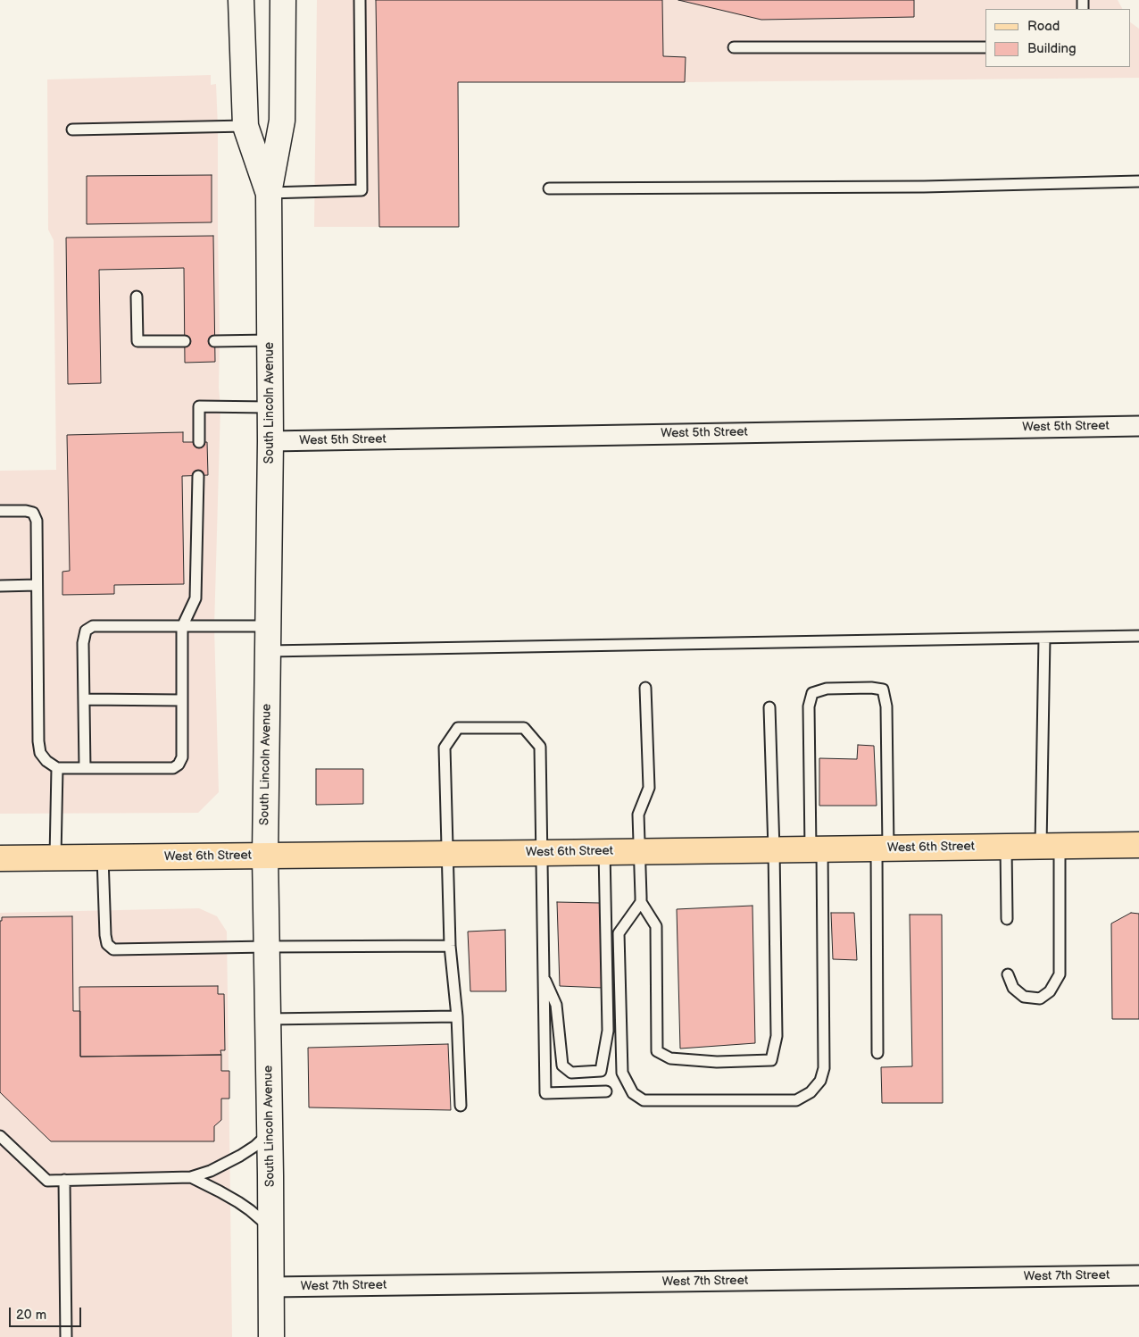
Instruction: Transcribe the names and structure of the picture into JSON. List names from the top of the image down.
{
  "streets": {
    "main road": ["South Lincoln Avenue", "West 6th Street"],
    "street": ["West 5th Street", "West 7th Street"]
  },
  "crossings": [
    ["South Lincoln Avenue", "West 5th Street"],
    ["South Lincoln Avenue", "West 6th Street"],
    ["South Lincoln Avenue", "West 7th Street"]
  ],
  "legend": ["Road", "Building"],
  "scale_bar": "20 m"
}
